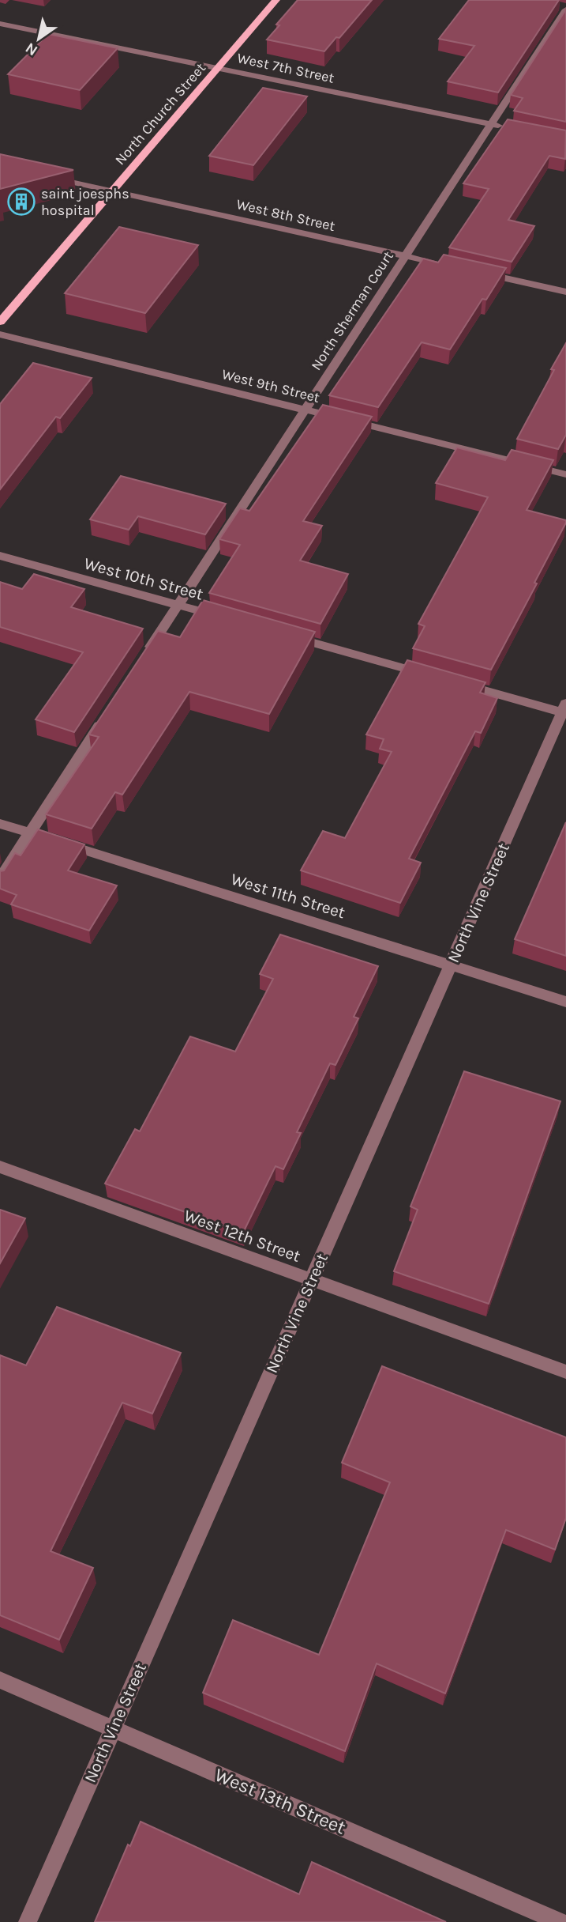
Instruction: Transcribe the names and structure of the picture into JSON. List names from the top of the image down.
{
  "streets": {
    "main road": ["North Church Street"],
    "street": [
      "West 7th Street",
      "West 8th Street",
      "North Sherman Court",
      "West 9th Street",
      "West 10th Street",
      "West 11th Street",
      "North Vine Street",
      "West 12th Street",
      "West 13th Street"
    ]
  },
  "crossings": [
    ["West 7th Street", "North Church Street"],
    ["West 7th Street", "North Sherman Court"],
    ["North Church Street", "West 8th Street"],
    ["West 8th Street", "North Sherman Court"],
    ["North Sherman Court", "West 9th Street"],
    ["North Sherman Court", "West 10th Street"],
    ["West 11th Street", "North Vine Street"],
    ["North Vine Street", "West 12th Street"],
    ["North Vine Street", "West 13th Street"]
  ],
  "places": {
    "building": ["saint joesphs hospital"]
  },
  "north": "bottom left"
}
